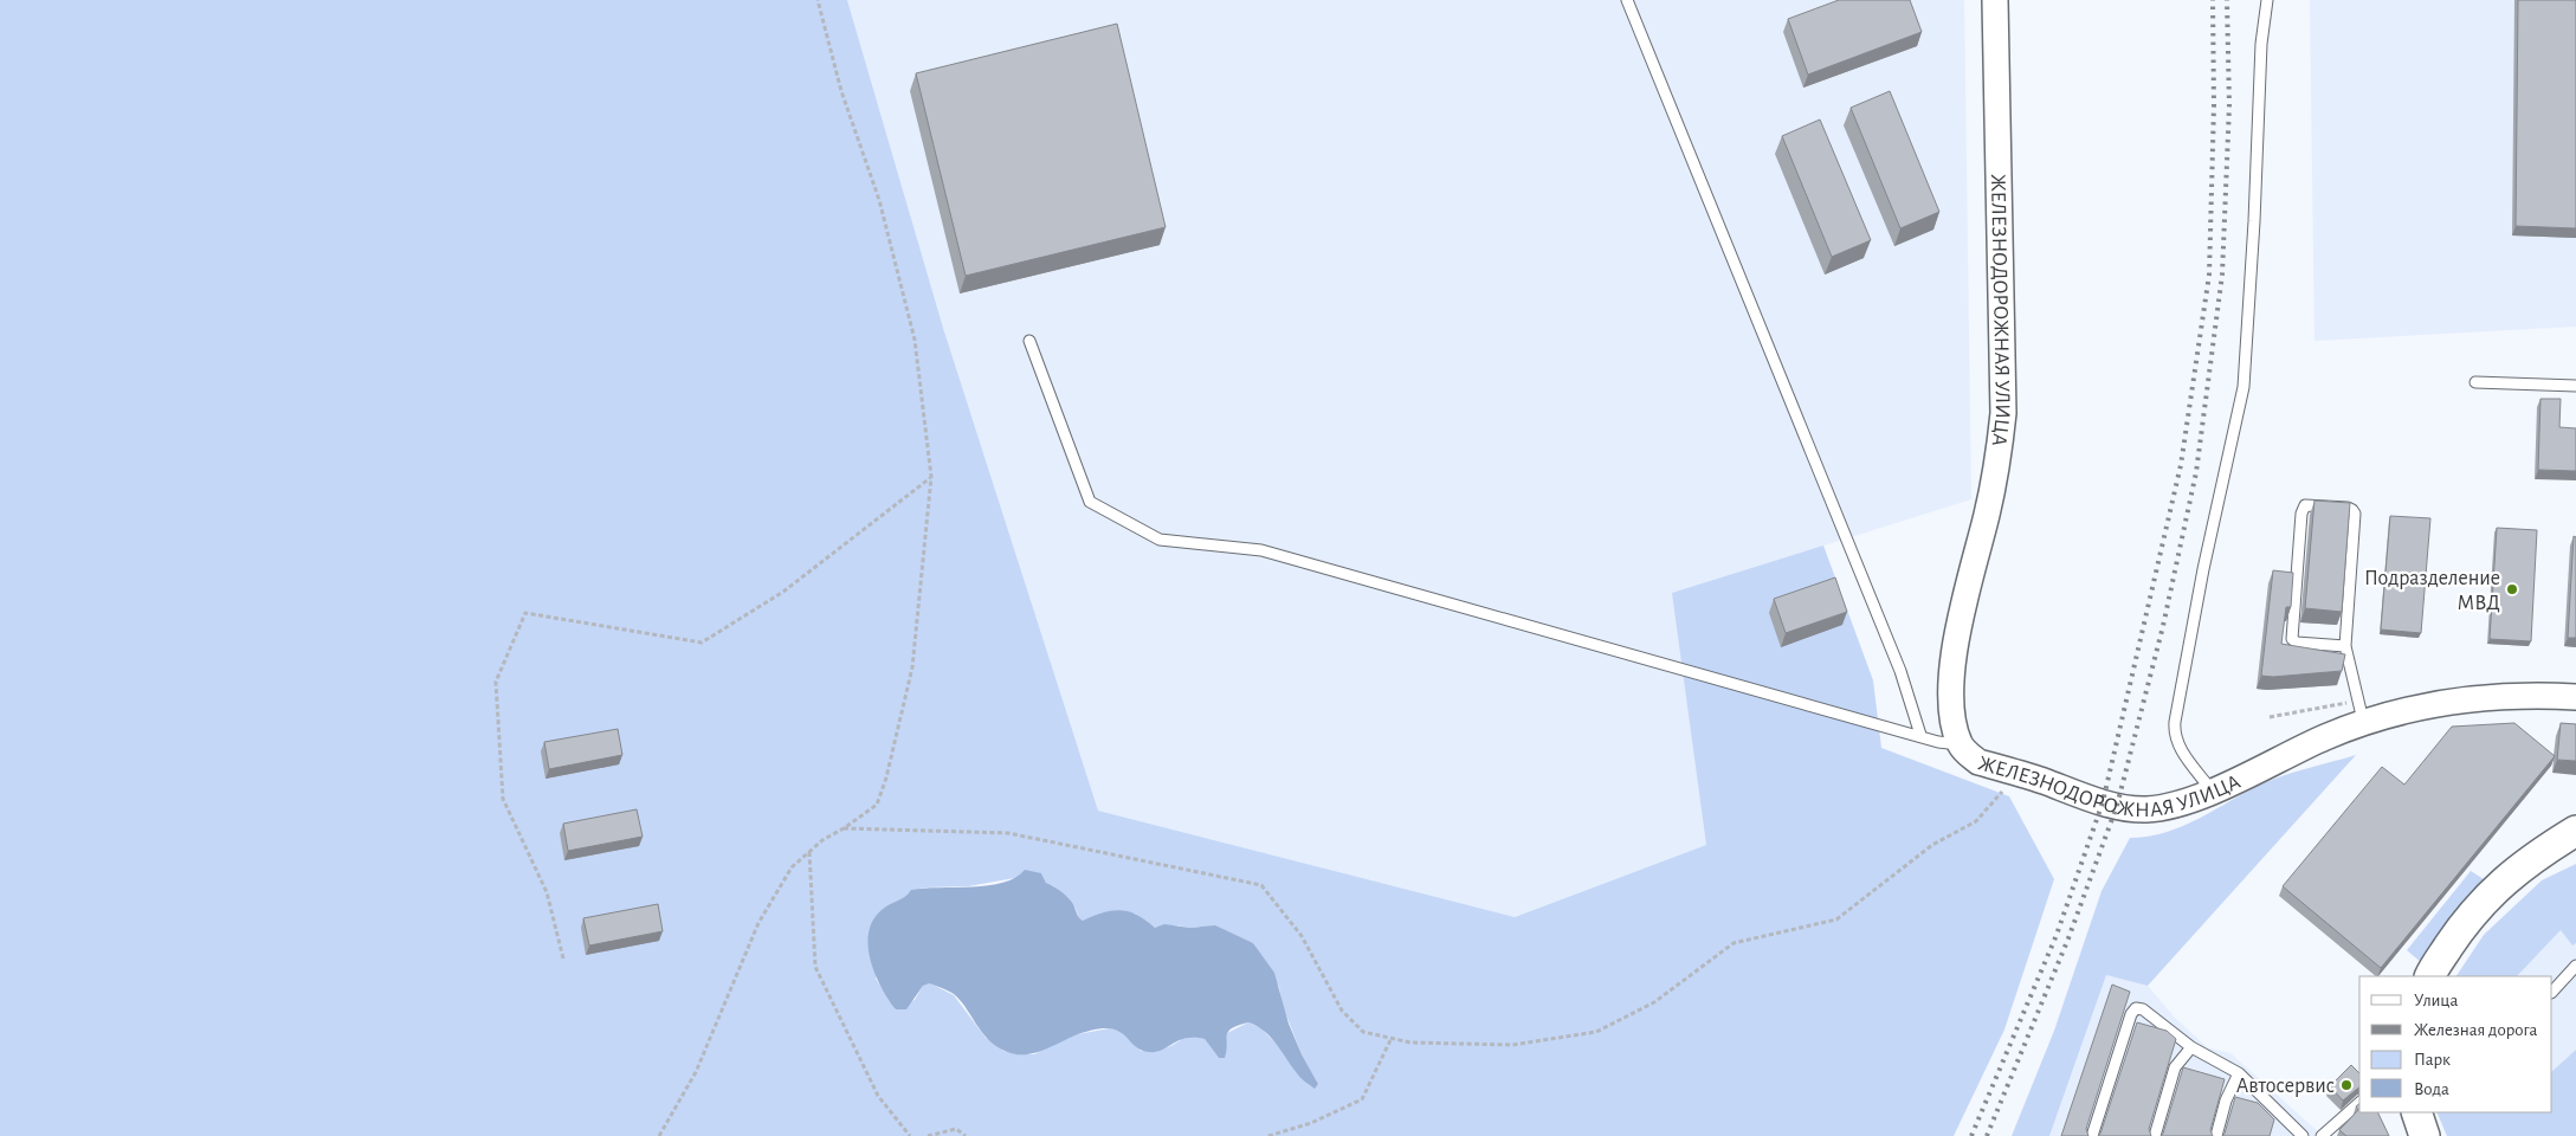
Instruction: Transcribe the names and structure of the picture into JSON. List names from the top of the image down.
{
  "streets": {
    "street": ["ЖЕЛЕЗНОДОРОЖНАЯ УЛИЦА"]
  },
  "places": ["Подразделение МВД", "Автосервис"],
  "legend": [
    "Улица",
    "Железная дорога",
    "Парк",
    "Вода"
  ]
}
